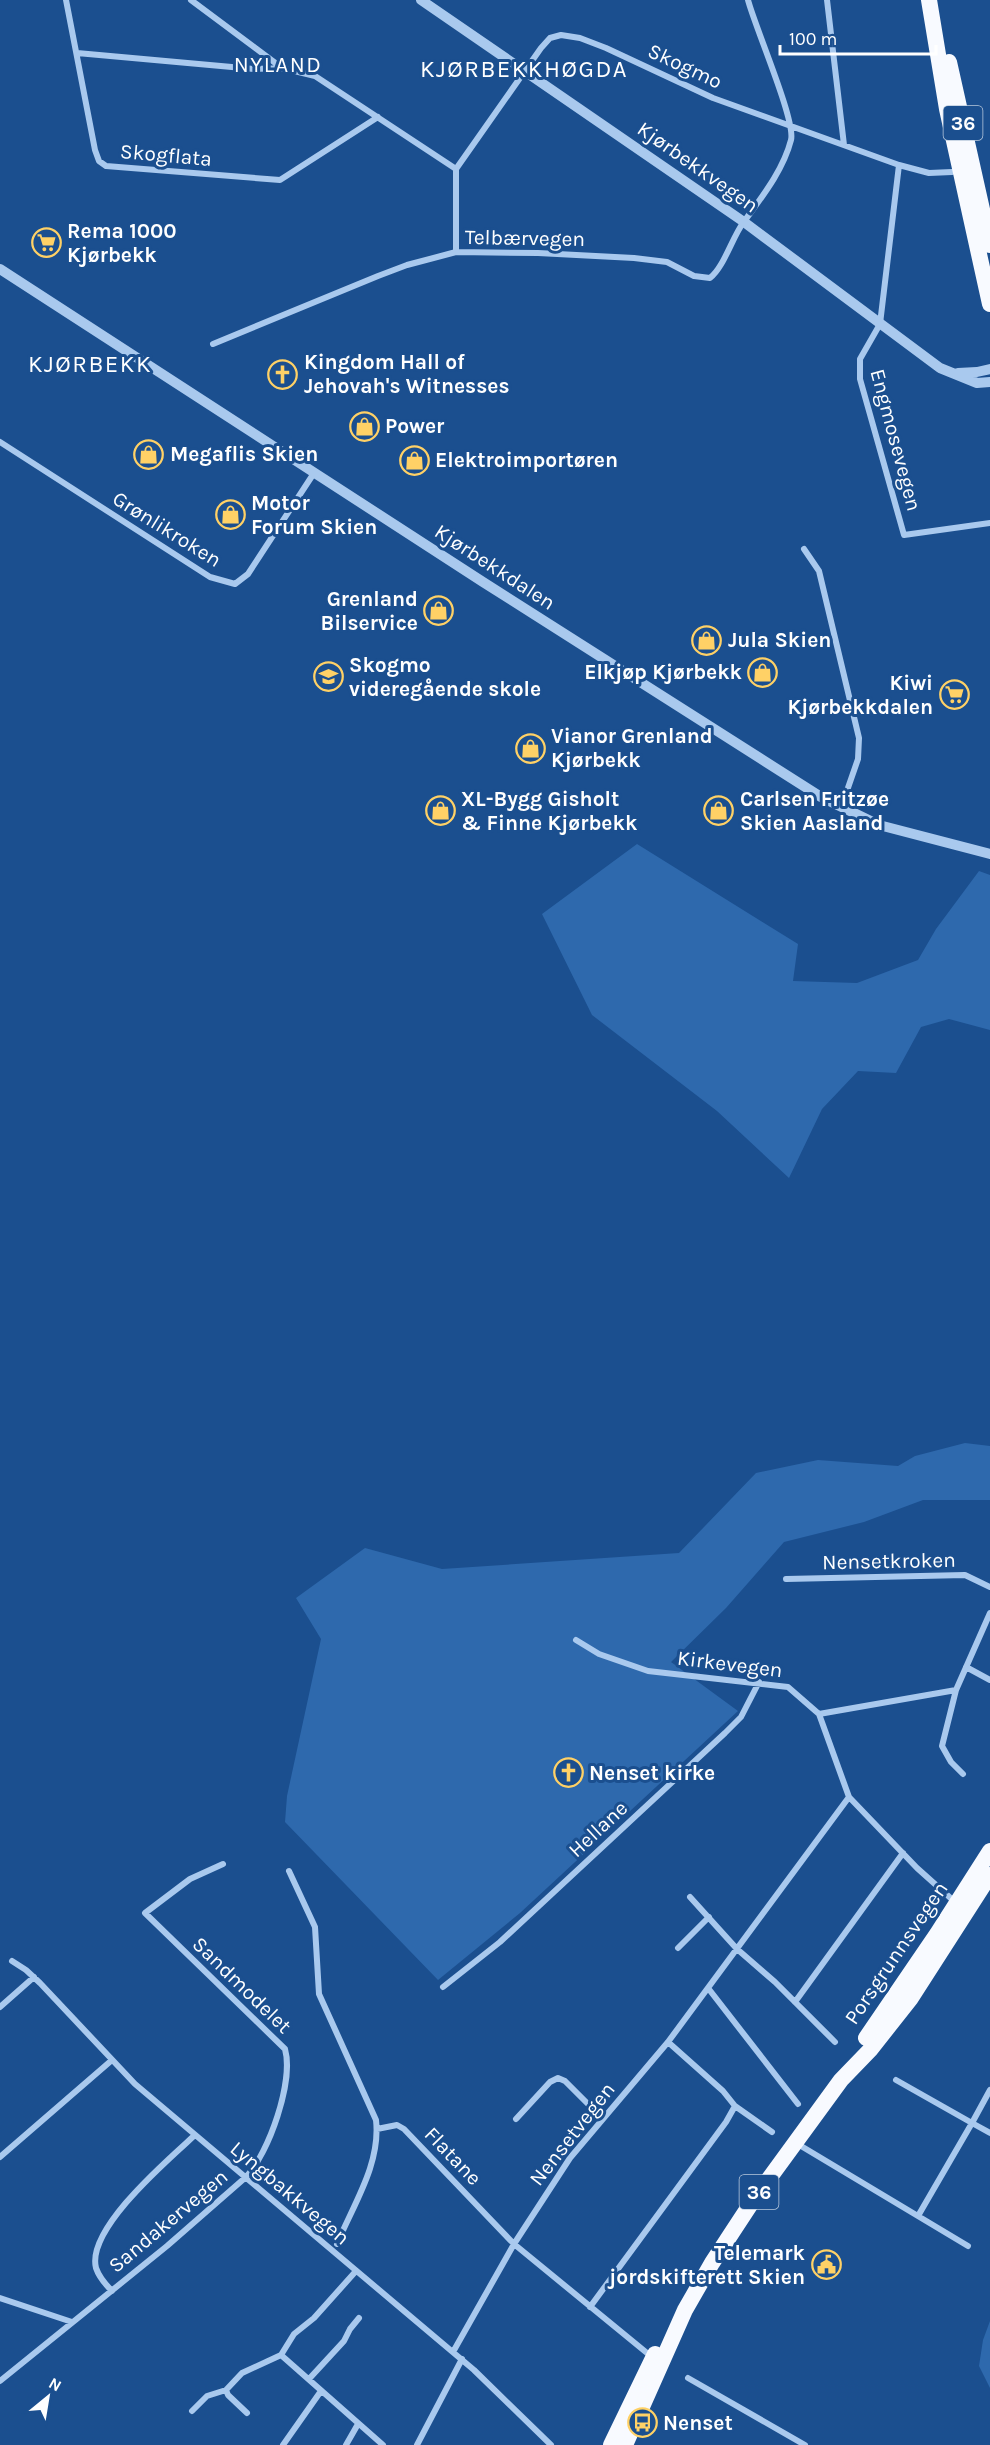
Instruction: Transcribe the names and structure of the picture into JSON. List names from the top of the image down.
{
  "streets": {
    "highway": ["36", "Porsgrunnsvegen"],
    "street": [
      "Skogmo",
      "Skogflata",
      "Kjørbekkvegen",
      "Telbærvegen",
      "Engmosevegen",
      "Grønlikroken",
      "Kjørbekkdalen",
      "Nensetkroken",
      "Kirkevegen",
      "Hellane",
      "Sandmodelet",
      "Nensetvegen",
      "Flatane",
      "Lyngbakkvegen",
      "Sandakervegen"
    ]
  },
  "crossings": [
    ["Skogmo", "Kjørbekkvegen"],
    ["Skogmo", "Engmosevegen"],
    ["Kjørbekkvegen", "Telbærvegen"],
    ["Kjørbekkvegen", "Engmosevegen"],
    ["Grønlikroken", "Kjørbekkdalen"],
    ["Kirkevegen", "Hellane"],
    ["Kirkevegen", "Porsgrunnsvegen"],
    ["Kirkevegen", "Nensetvegen"],
    ["Sandmodelet", "Lyngbakkvegen"],
    ["Sandmodelet", "Sandakervegen"],
    ["Nensetvegen", "Flatane"],
    ["Nensetvegen", "Lyngbakkvegen"],
    ["Lyngbakkvegen", "Sandakervegen"]
  ],
  "districts": ["NYLAND", "KJØRBEKKHØGDA", "KJØRBEKK"],
  "places": {
    "supermarket": ["Rema 1000 Kjørbekk", "Kiwi Kjørbekkdalen"],
    "church": ["Kingdom Hall of Jehovah's Witnesses", "Nenset kirke"],
    "shop": [
      "Power",
      "Megaflis Skien",
      "Elektroimportøren",
      "Motor Forum Skien",
      "Grenland Bilservice",
      "Jula Skien",
      "Elkjøp Kjørbekk",
      "Vianor Grenland Kjørbekk",
      "XL-Bygg Gisholt & Finne Kjørbekk",
      "Carlsen Fritzøe Skien Aasland"
    ],
    "school or university": ["Skogmo videregående skole"],
    "public building": ["Telemark jordskifterett Skien"],
    "bus stop": ["Nenset"]
  },
  "scale_bar": "100 m",
  "north": "top right"
}
